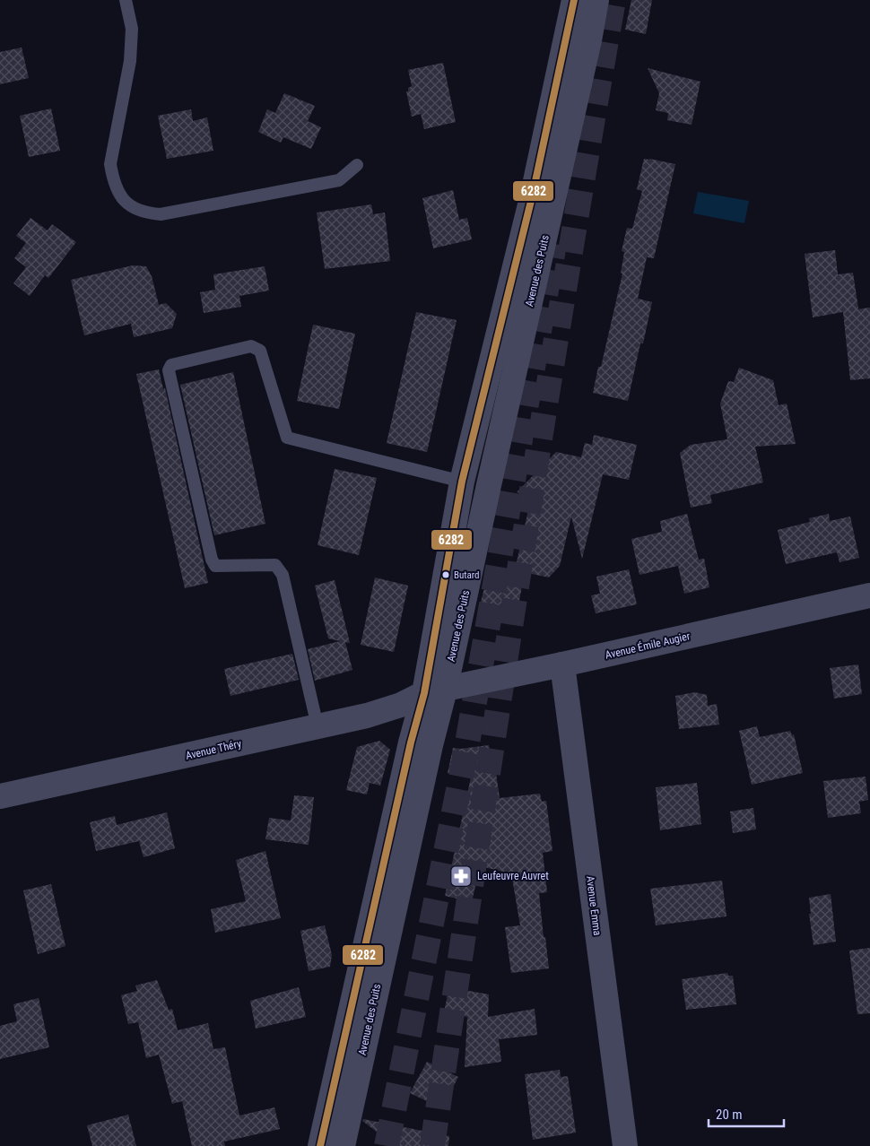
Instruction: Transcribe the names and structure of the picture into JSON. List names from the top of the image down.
{
  "streets": {
    "street": [
      "Avenue des Puits",
      "Avenue Émile Augier",
      "Avenue Théry",
      "Avenue Emma"
    ]
  },
  "crossings": [
    ["Avenue des Puits", "Avenue Émile Augier"],
    ["Avenue des Puits", "Avenue Théry"],
    ["Avenue Émile Augier", "Avenue Théry"],
    ["Avenue Émile Augier", "Avenue Emma"]
  ],
  "places": {
    "other": ["Butard"],
    "pharmacy": ["Leufeuvre Auvret"]
  },
  "lines": ["transit line 6282"],
  "scale_bar": "20 m"
}
